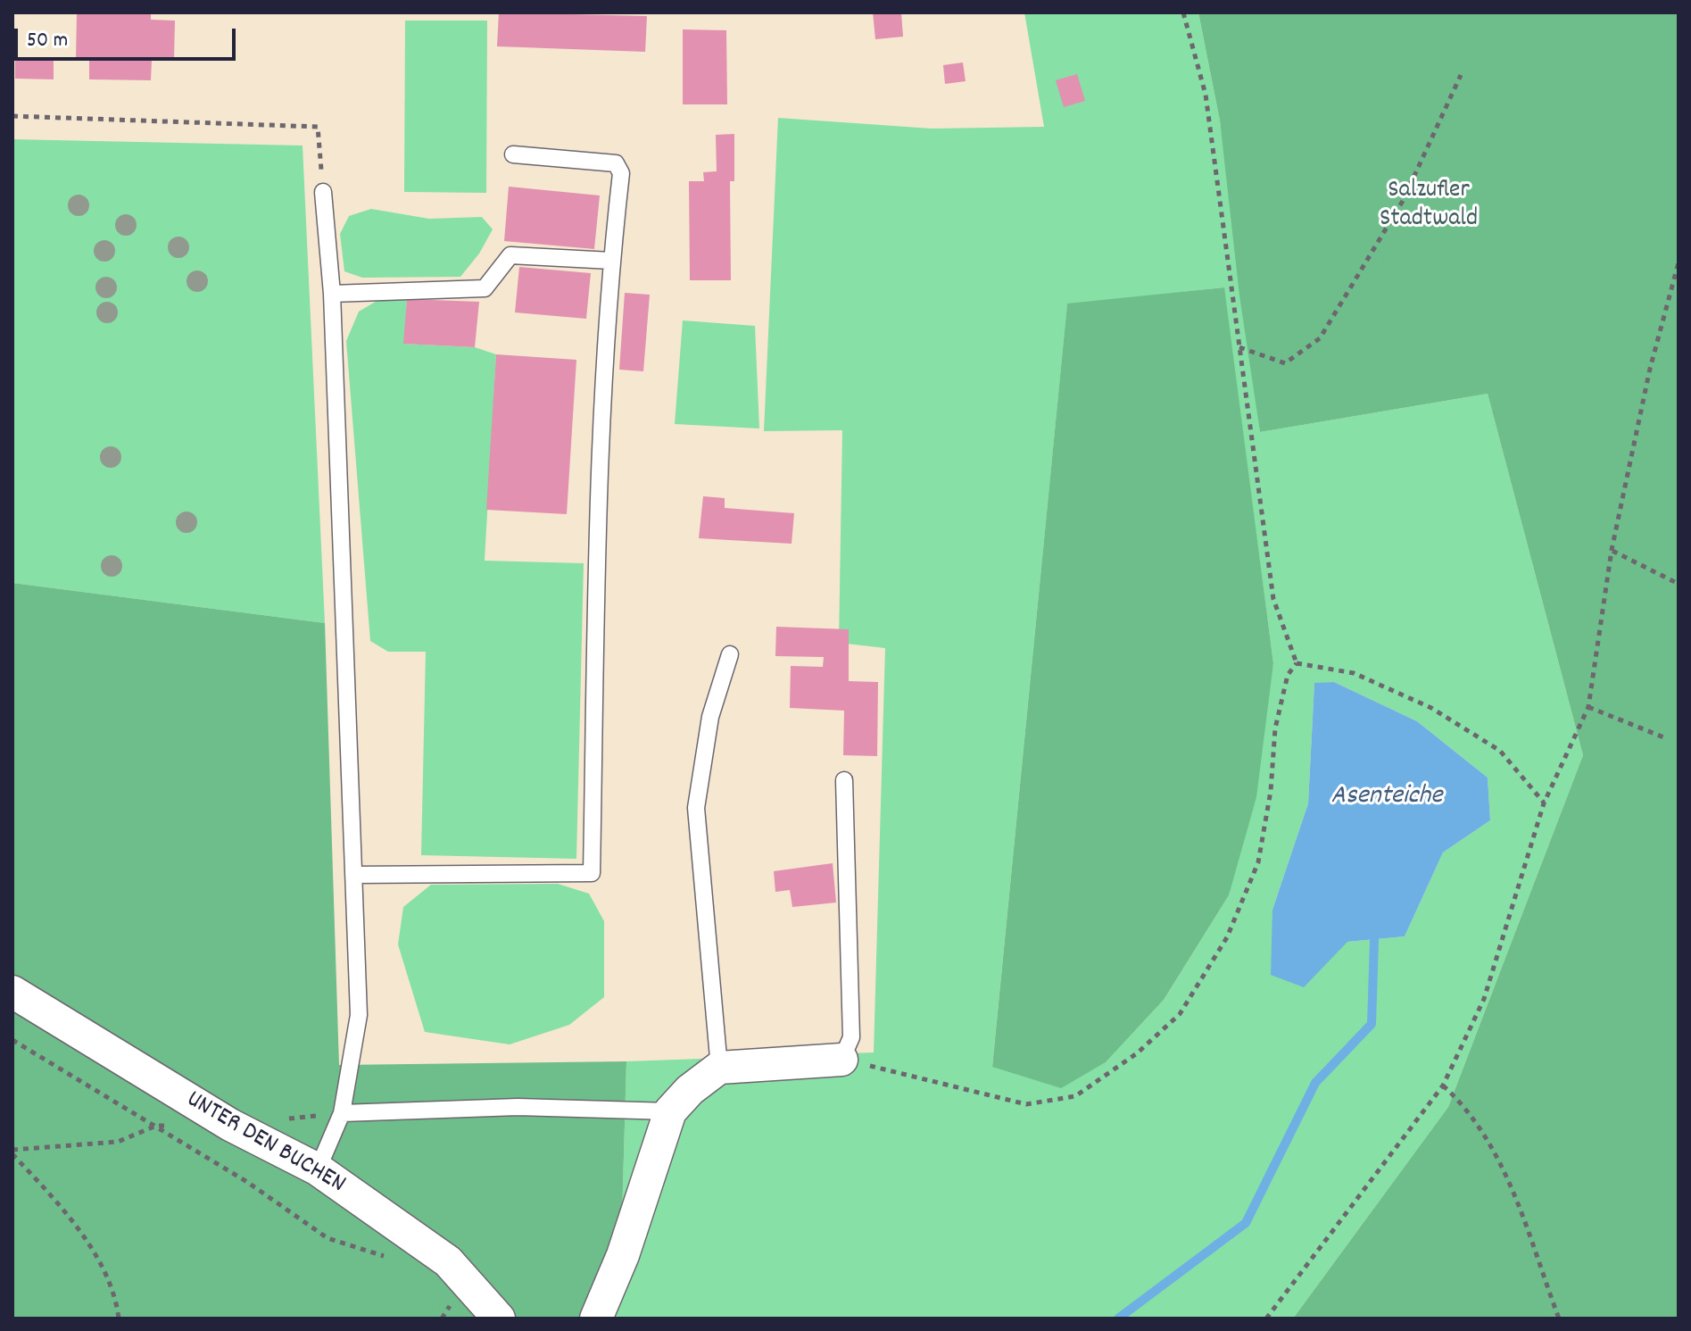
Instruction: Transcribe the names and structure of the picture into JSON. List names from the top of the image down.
{
  "streets": {
    "street": ["UNTER DEN BUCHEN"]
  },
  "water": ["Asenteiche"],
  "parks": ["Salzufler Stadtwald"],
  "scale_bar": "50 m"
}
